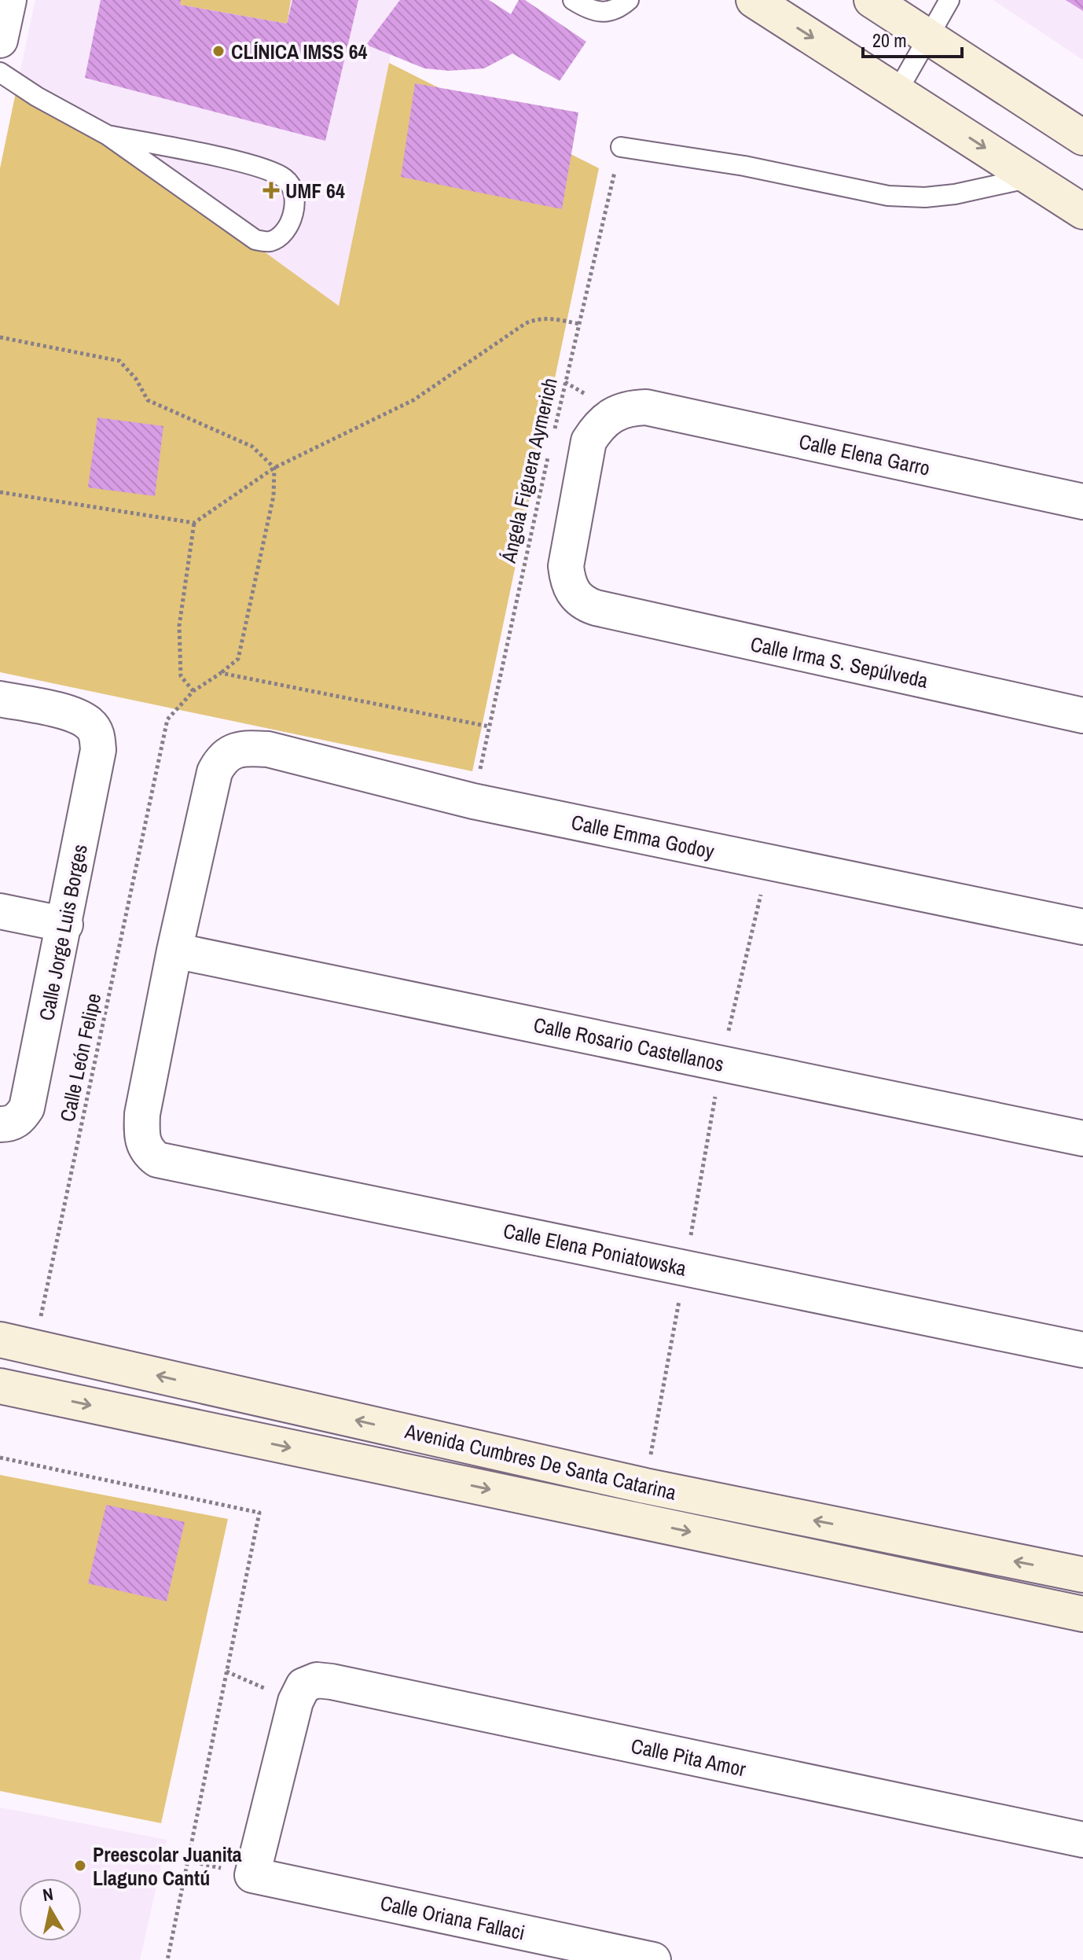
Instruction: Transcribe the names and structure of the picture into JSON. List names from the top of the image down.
{
  "streets": {
    "street": [
      "Calle Elena Garro",
      "Calle Irma S. Sepúlveda",
      "Calle Emma Godoy",
      "Calle Jorge Luis Borges",
      "Calle Rosario Castellanos",
      "Calle Elena Poniatowska",
      "Avenida Cumbres De Santa Catarina",
      "Calle Pita Amor",
      "Calle Oriana Fallaci"
    ],
    "path": ["Ángela Figuera Aymerich", "Calle León Felipe"]
  },
  "crossings": [
    ["Calle Elena Garro", "Calle Irma S. Sepúlveda"],
    ["Ángela Figuera Aymerich", "Calle Emma Godoy"],
    ["Calle Emma Godoy", "Calle Elena Poniatowska"],
    ["Calle Rosario Castellanos", "Calle Elena Poniatowska"],
    ["Calle León Felipe", "Avenida Cumbres De Santa Catarina"],
    ["Calle Pita Amor", "Calle Oriana Fallaci"]
  ],
  "places": {
    "other": ["CLÍNICA IMSS 64", "Preescolar Juanita Llaguno Cantú"],
    "health": ["UMF 64"]
  },
  "scale_bar": "20 m",
  "north": "top"
}
